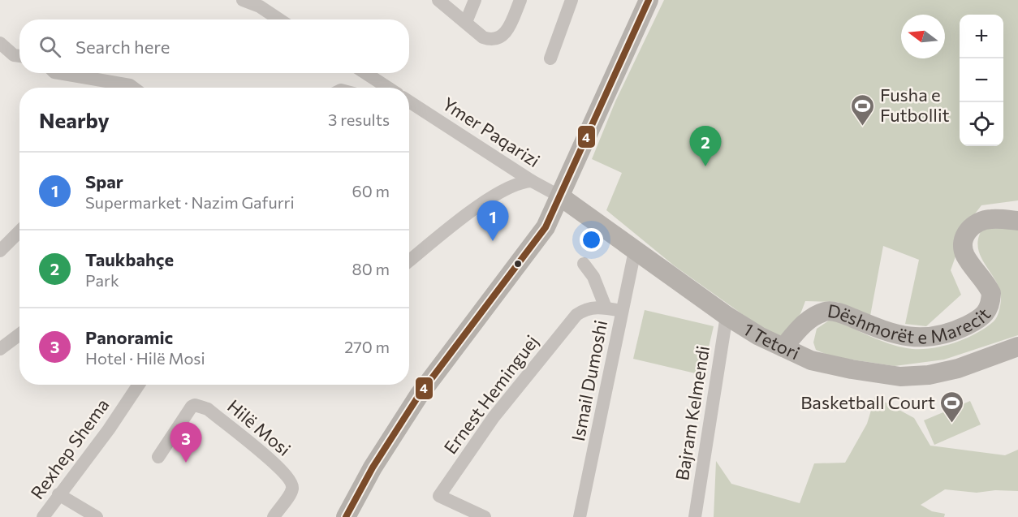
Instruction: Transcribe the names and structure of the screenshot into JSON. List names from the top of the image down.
{
  "streets": {
    "street": [
      "Ymer Paqarizi",
      "Dëshmorët e Marecit",
      "1 Tetori",
      "Ismail Dumoshi",
      "Ernest Heminguej",
      "Bajram Kelmendi",
      "Hilë Mosi",
      "Rexhep Shema"
    ]
  },
  "crossings": [
    ["Ymer Paqarizi", "1 Tetori"],
    ["Dëshmorët e Marecit", "1 Tetori"],
    ["1 Tetori", "Ismail Dumoshi"],
    ["1 Tetori", "Bajram Kelmendi"],
    ["Ismail Dumoshi", "Ernest Heminguej"]
  ],
  "places": {
    "sports": ["Fusha e Futbollit", "Basketball Court"]
  },
  "lines": ["transit line 4"],
  "north": "left",
  "page": {
    "map_buttons": ["+", "−"],
    "search": "Search here",
    "heading": ["Nearby", "3 results"],
    "pins": ["2", "1", "3"],
    "list": [
      {
        "mark": "1",
        "name": "Spar",
        "note": "Supermarket · Nazim Gafurri",
        "value": "60 m"
      },
      {
        "mark": "2",
        "name": "Taukbahçe",
        "note": "Park",
        "value": "80 m"
      },
      {
        "mark": "3",
        "name": "Panoramic",
        "note": "Hotel · Hilë Mosi",
        "value": "270 m"
      }
    ]
  }
}
